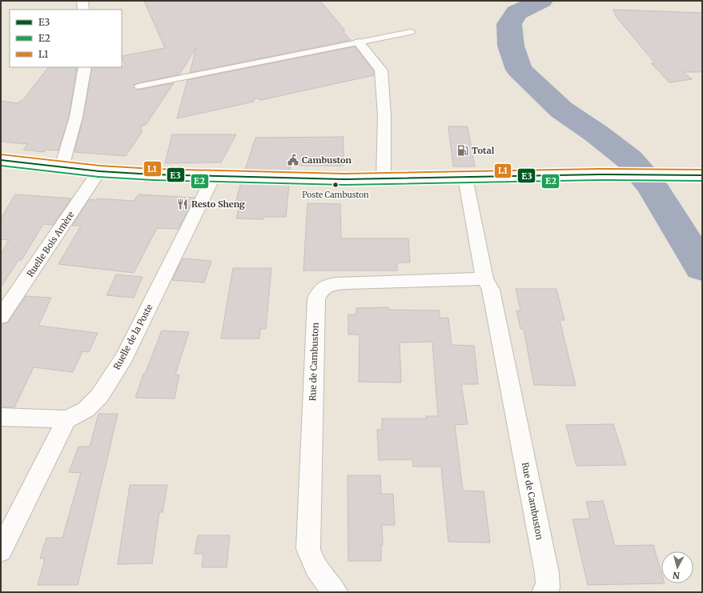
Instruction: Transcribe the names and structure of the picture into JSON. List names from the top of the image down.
{
  "streets": {
    "street": ["Ruelle Bois Amère", "Ruelle de la Poste", "Rue de Cambuston"]
  },
  "places": {
    "fuel station": ["Total"],
    "public building": ["Cambuston"],
    "other": ["Poste Cambuston"],
    "restaurant": ["Resto Sheng"]
  },
  "lines": ["transit line L1", "transit line E3", "transit line E2"],
  "legend": ["E3", "E2", "L1"],
  "north": "bottom"
}
